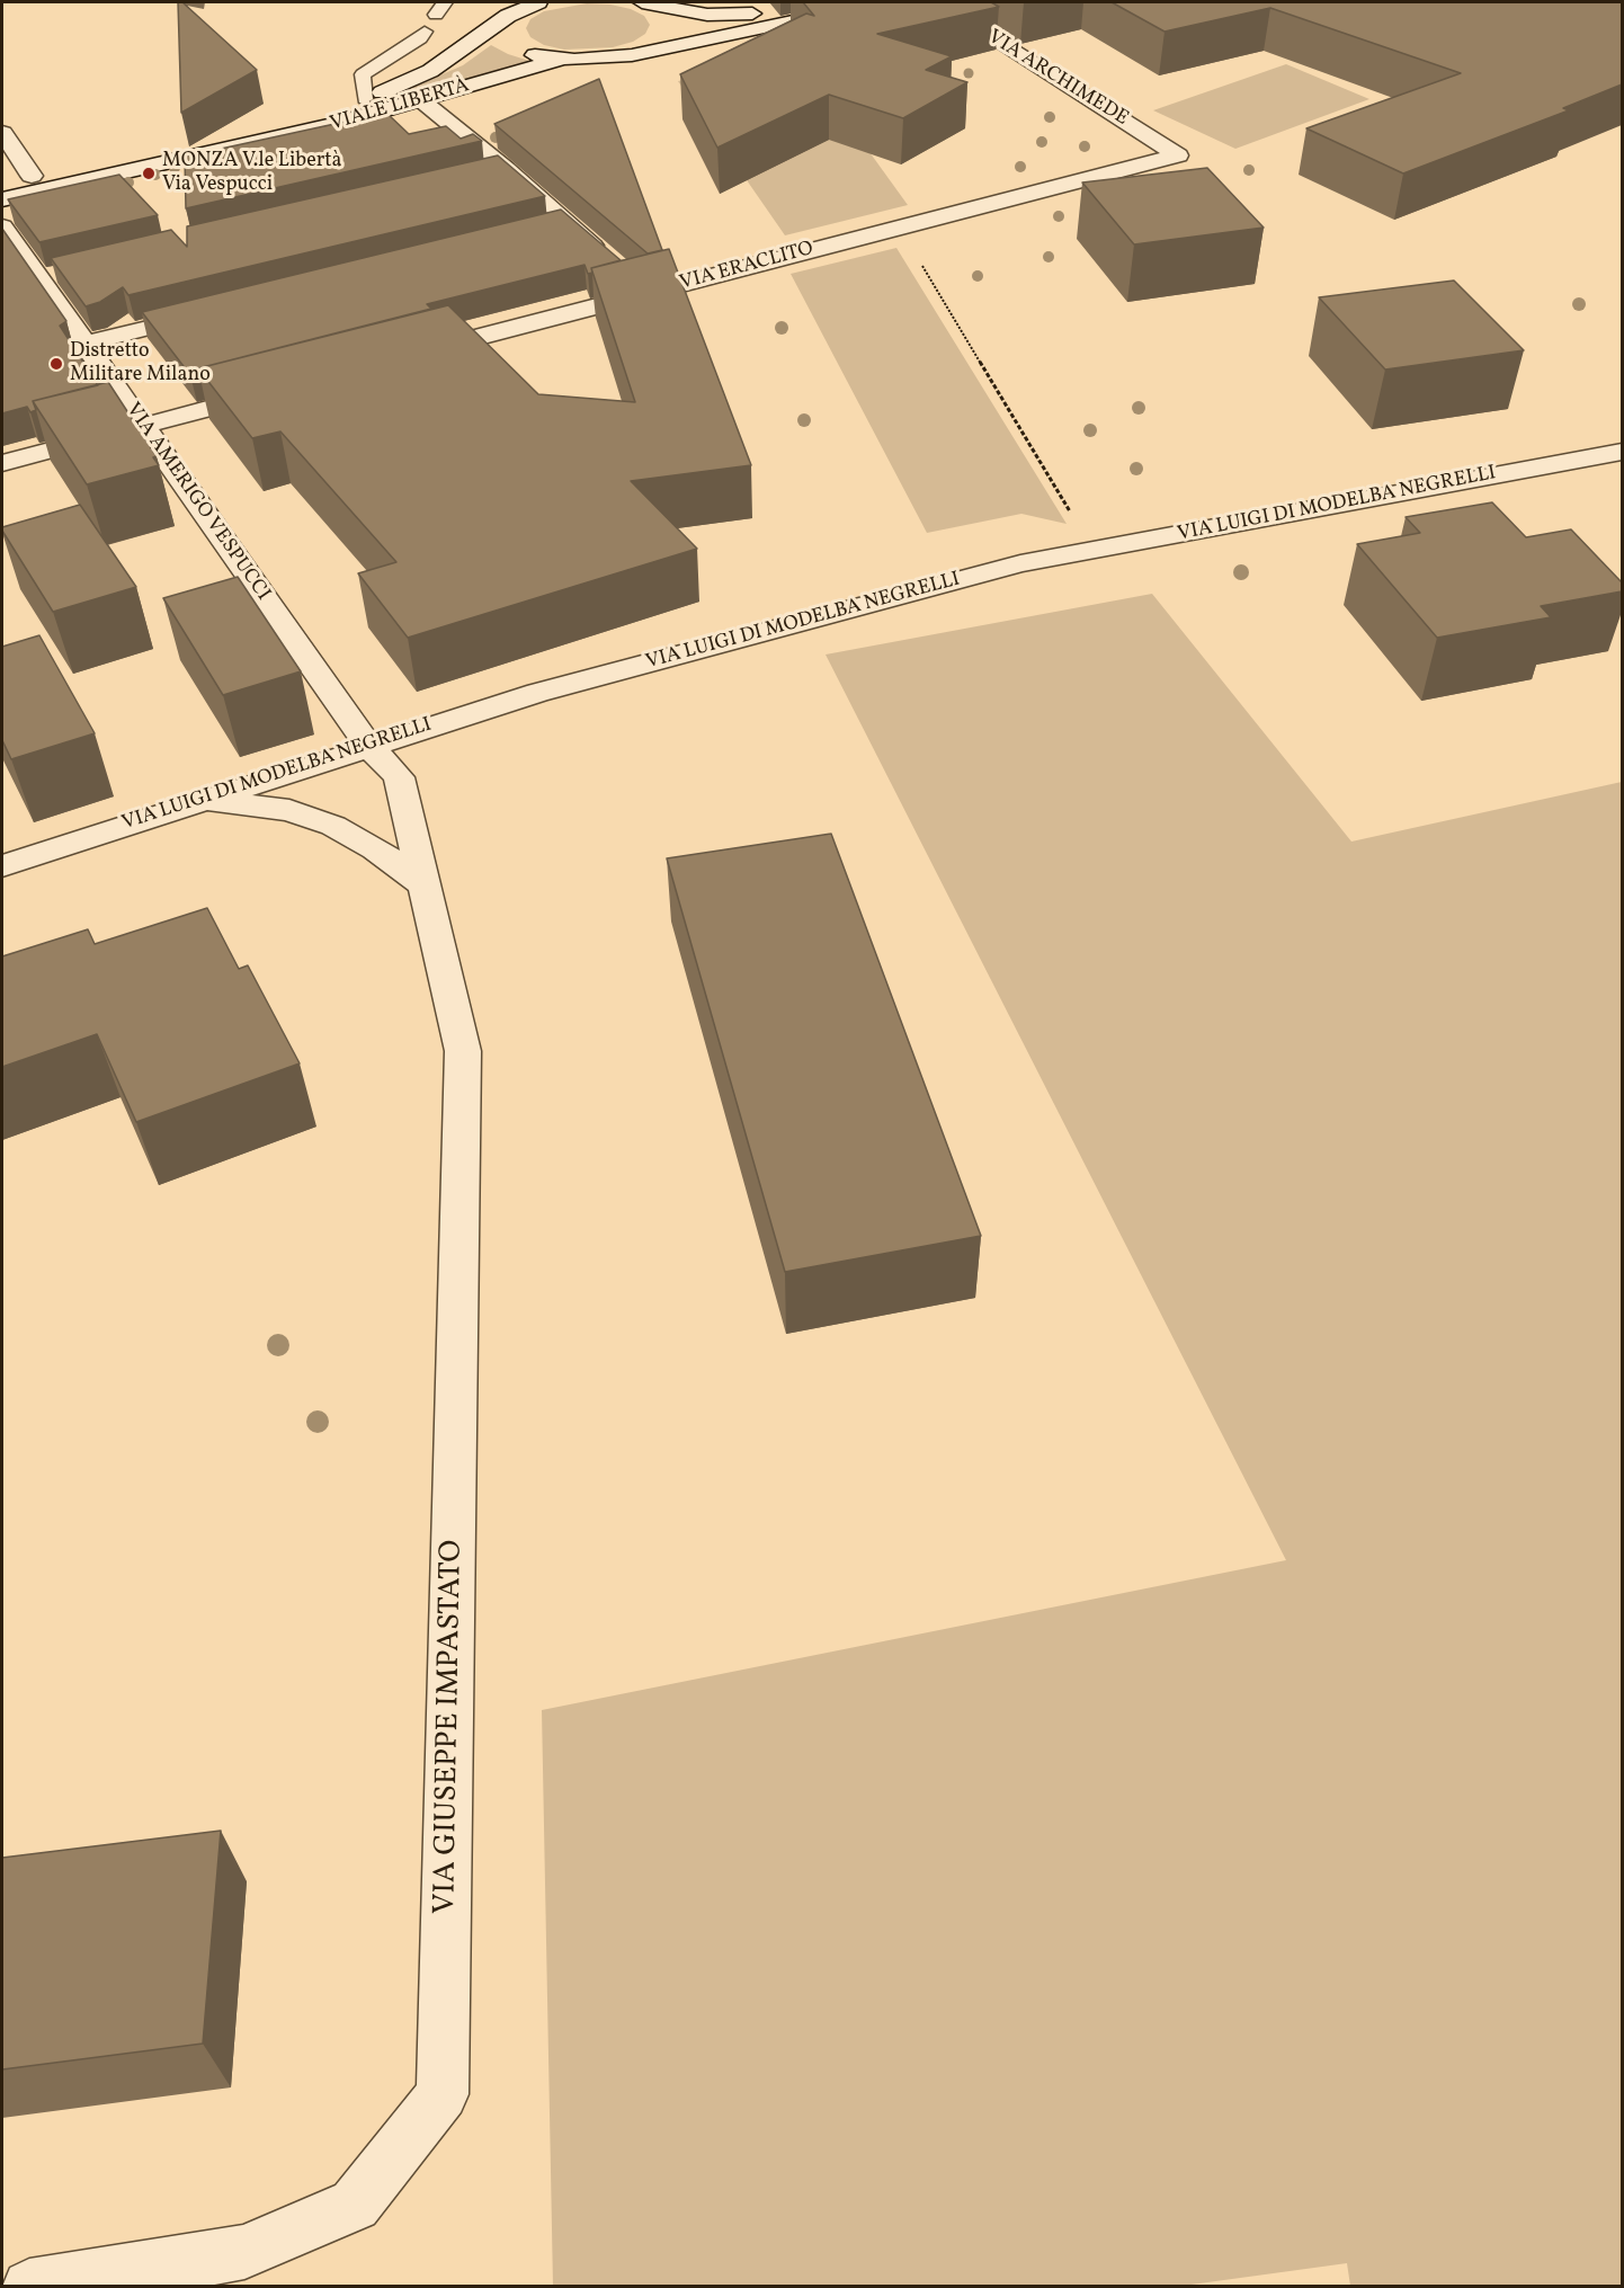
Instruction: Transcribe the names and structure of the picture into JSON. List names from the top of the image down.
{
  "streets": {
    "street": [
      "VIA ARCHIMEDE",
      "VIALE LIBERTÀ",
      "VIA ERACLITO",
      "VIA AMERIGO VESPUCCI",
      "VIA LUIGI DI MODELBA NEGRELLI",
      "VIA GIUSEPPE IMPASTATO"
    ]
  },
  "crossings": [
    ["VIA ARCHIMEDE", "VIA ERACLITO"],
    ["VIA AMERIGO VESPUCCI", "VIA LUIGI DI MODELBA NEGRELLI"],
    ["VIA AMERIGO VESPUCCI", "VIA GIUSEPPE IMPASTATO"],
    ["VIA LUIGI DI MODELBA NEGRELLI", "VIA GIUSEPPE IMPASTATO"]
  ],
  "places": ["MONZA V.le Libertà Via Vespucci", "Distretto Militare Milano"]
}
